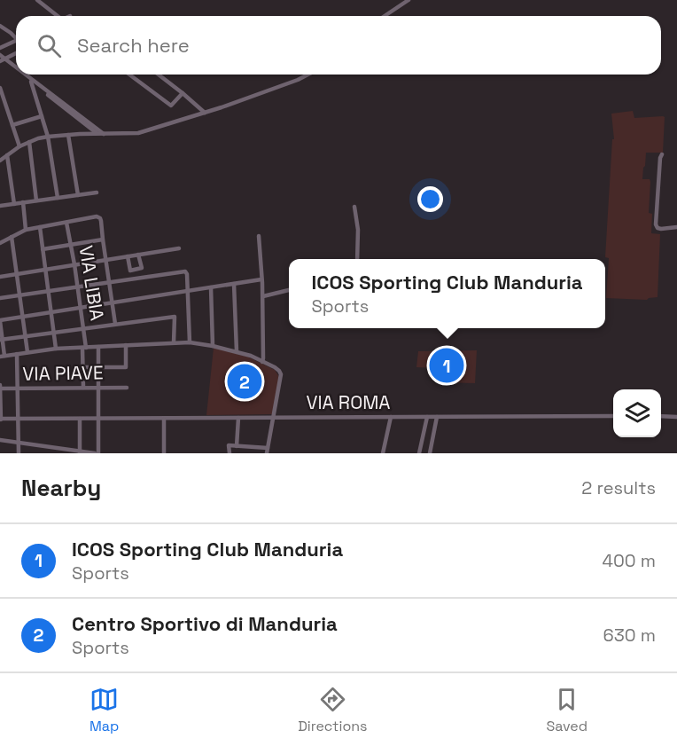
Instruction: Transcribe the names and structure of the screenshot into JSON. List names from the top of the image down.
{
  "streets": {
    "street": ["VIA LIBIA", "VIA PIAVE", "VIA ROMA"]
  },
  "crossings": [
    ["VIA LIBIA", "VIA PIAVE"]
  ],
  "page": {
    "search": "Search here",
    "popup": ["ICOS Sporting Club Manduria", "Sports"],
    "pins": ["1", "2"],
    "heading": ["Nearby", "2 results"],
    "list": [
      {
        "mark": "1",
        "name": "ICOS Sporting Club Manduria",
        "note": "Sports",
        "value": "400 m"
      },
      {
        "mark": "2",
        "name": "Centro Sportivo di Manduria",
        "note": "Sports",
        "value": "630 m"
      }
    ],
    "nav": ["Map", "Directions", "Saved"]
  }
}
